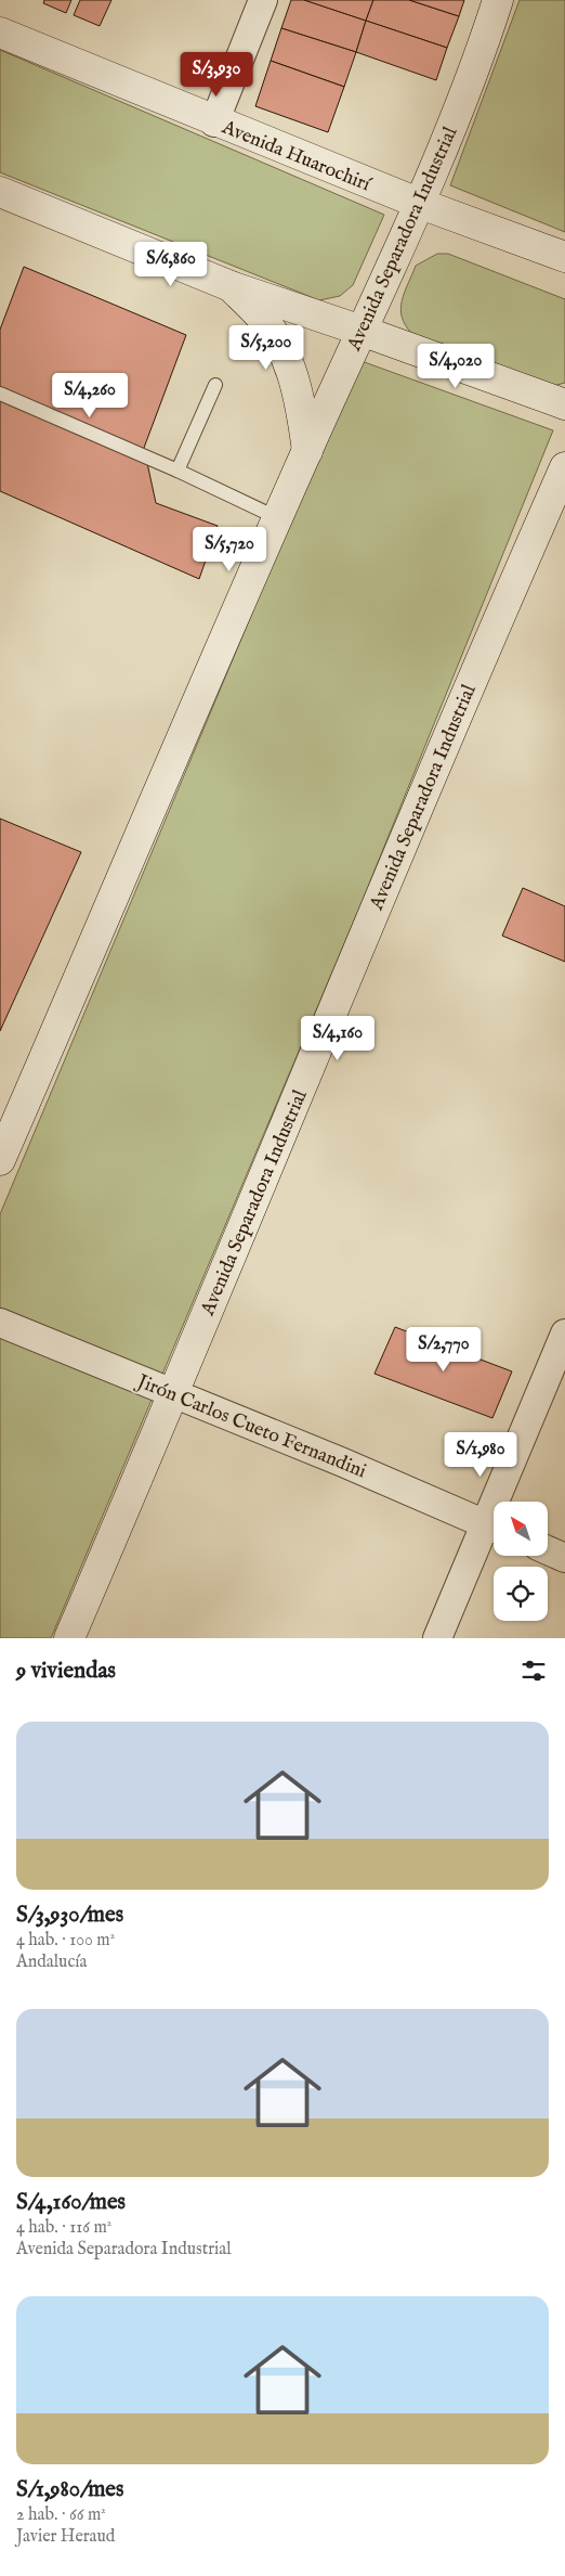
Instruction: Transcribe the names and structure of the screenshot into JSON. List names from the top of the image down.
{
  "streets": {
    "main road": ["Avenida Huarochirí", "Avenida Separadora Industrial"],
    "street": ["Jirón Carlos Cueto Fernandini"]
  },
  "crossings": [
    ["Avenida Huarochirí", "Avenida Separadora Industrial"],
    ["Avenida Separadora Industrial", "Jirón Carlos Cueto Fernandini"]
  ],
  "north": "top left",
  "page": {
    "price": [
      "S/3,930",
      "S/6,860",
      "S/5,200",
      "S/4,020",
      "S/4,260",
      "S/5,720",
      "S/4,160",
      "S/2,770",
      "S/1,980"
    ],
    "heading": "9 viviendas",
    "list": [
      {
        "name": "S/3,930/mes",
        "note": "4 hab. · 100 m² · Andalucía"
      },
      {
        "name": "S/4,160/mes",
        "note": "4 hab. · 116 m² · Avenida Separadora Industrial"
      },
      {
        "name": "S/1,980/mes",
        "note": "2 hab. · 66 m² · Javier Heraud"
      }
    ]
  }
}
